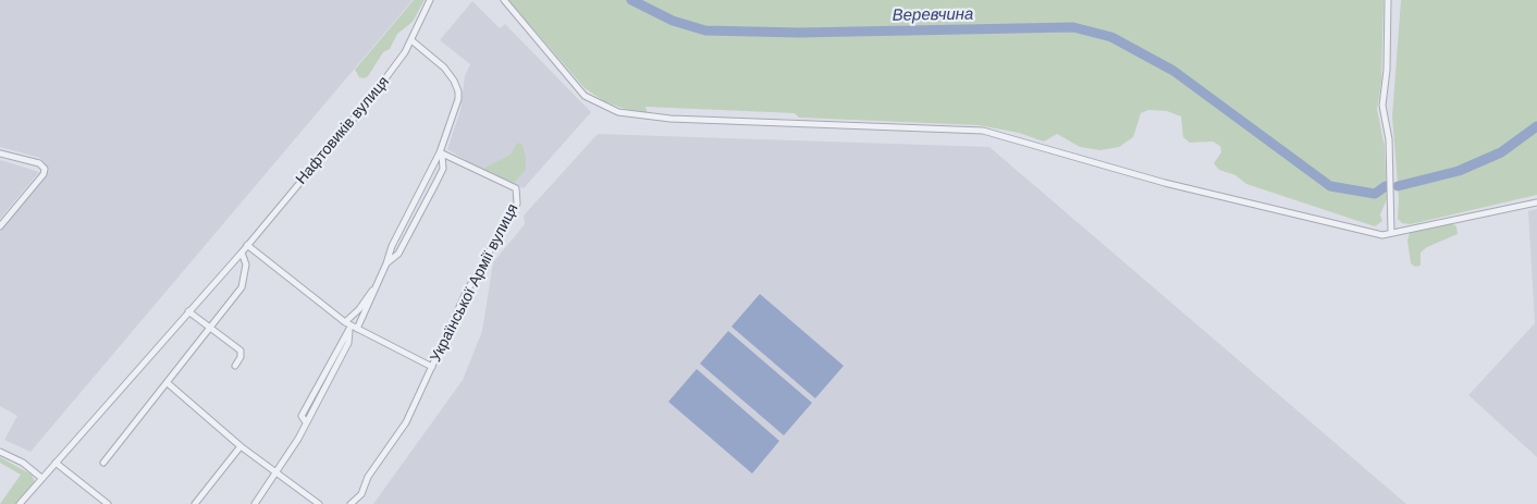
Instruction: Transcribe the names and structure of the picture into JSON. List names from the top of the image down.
{
  "streets": {
    "street": ["Нафтовиків вулиця", "Української Армії вулиця"]
  },
  "water": ["Веревчина"]
}
